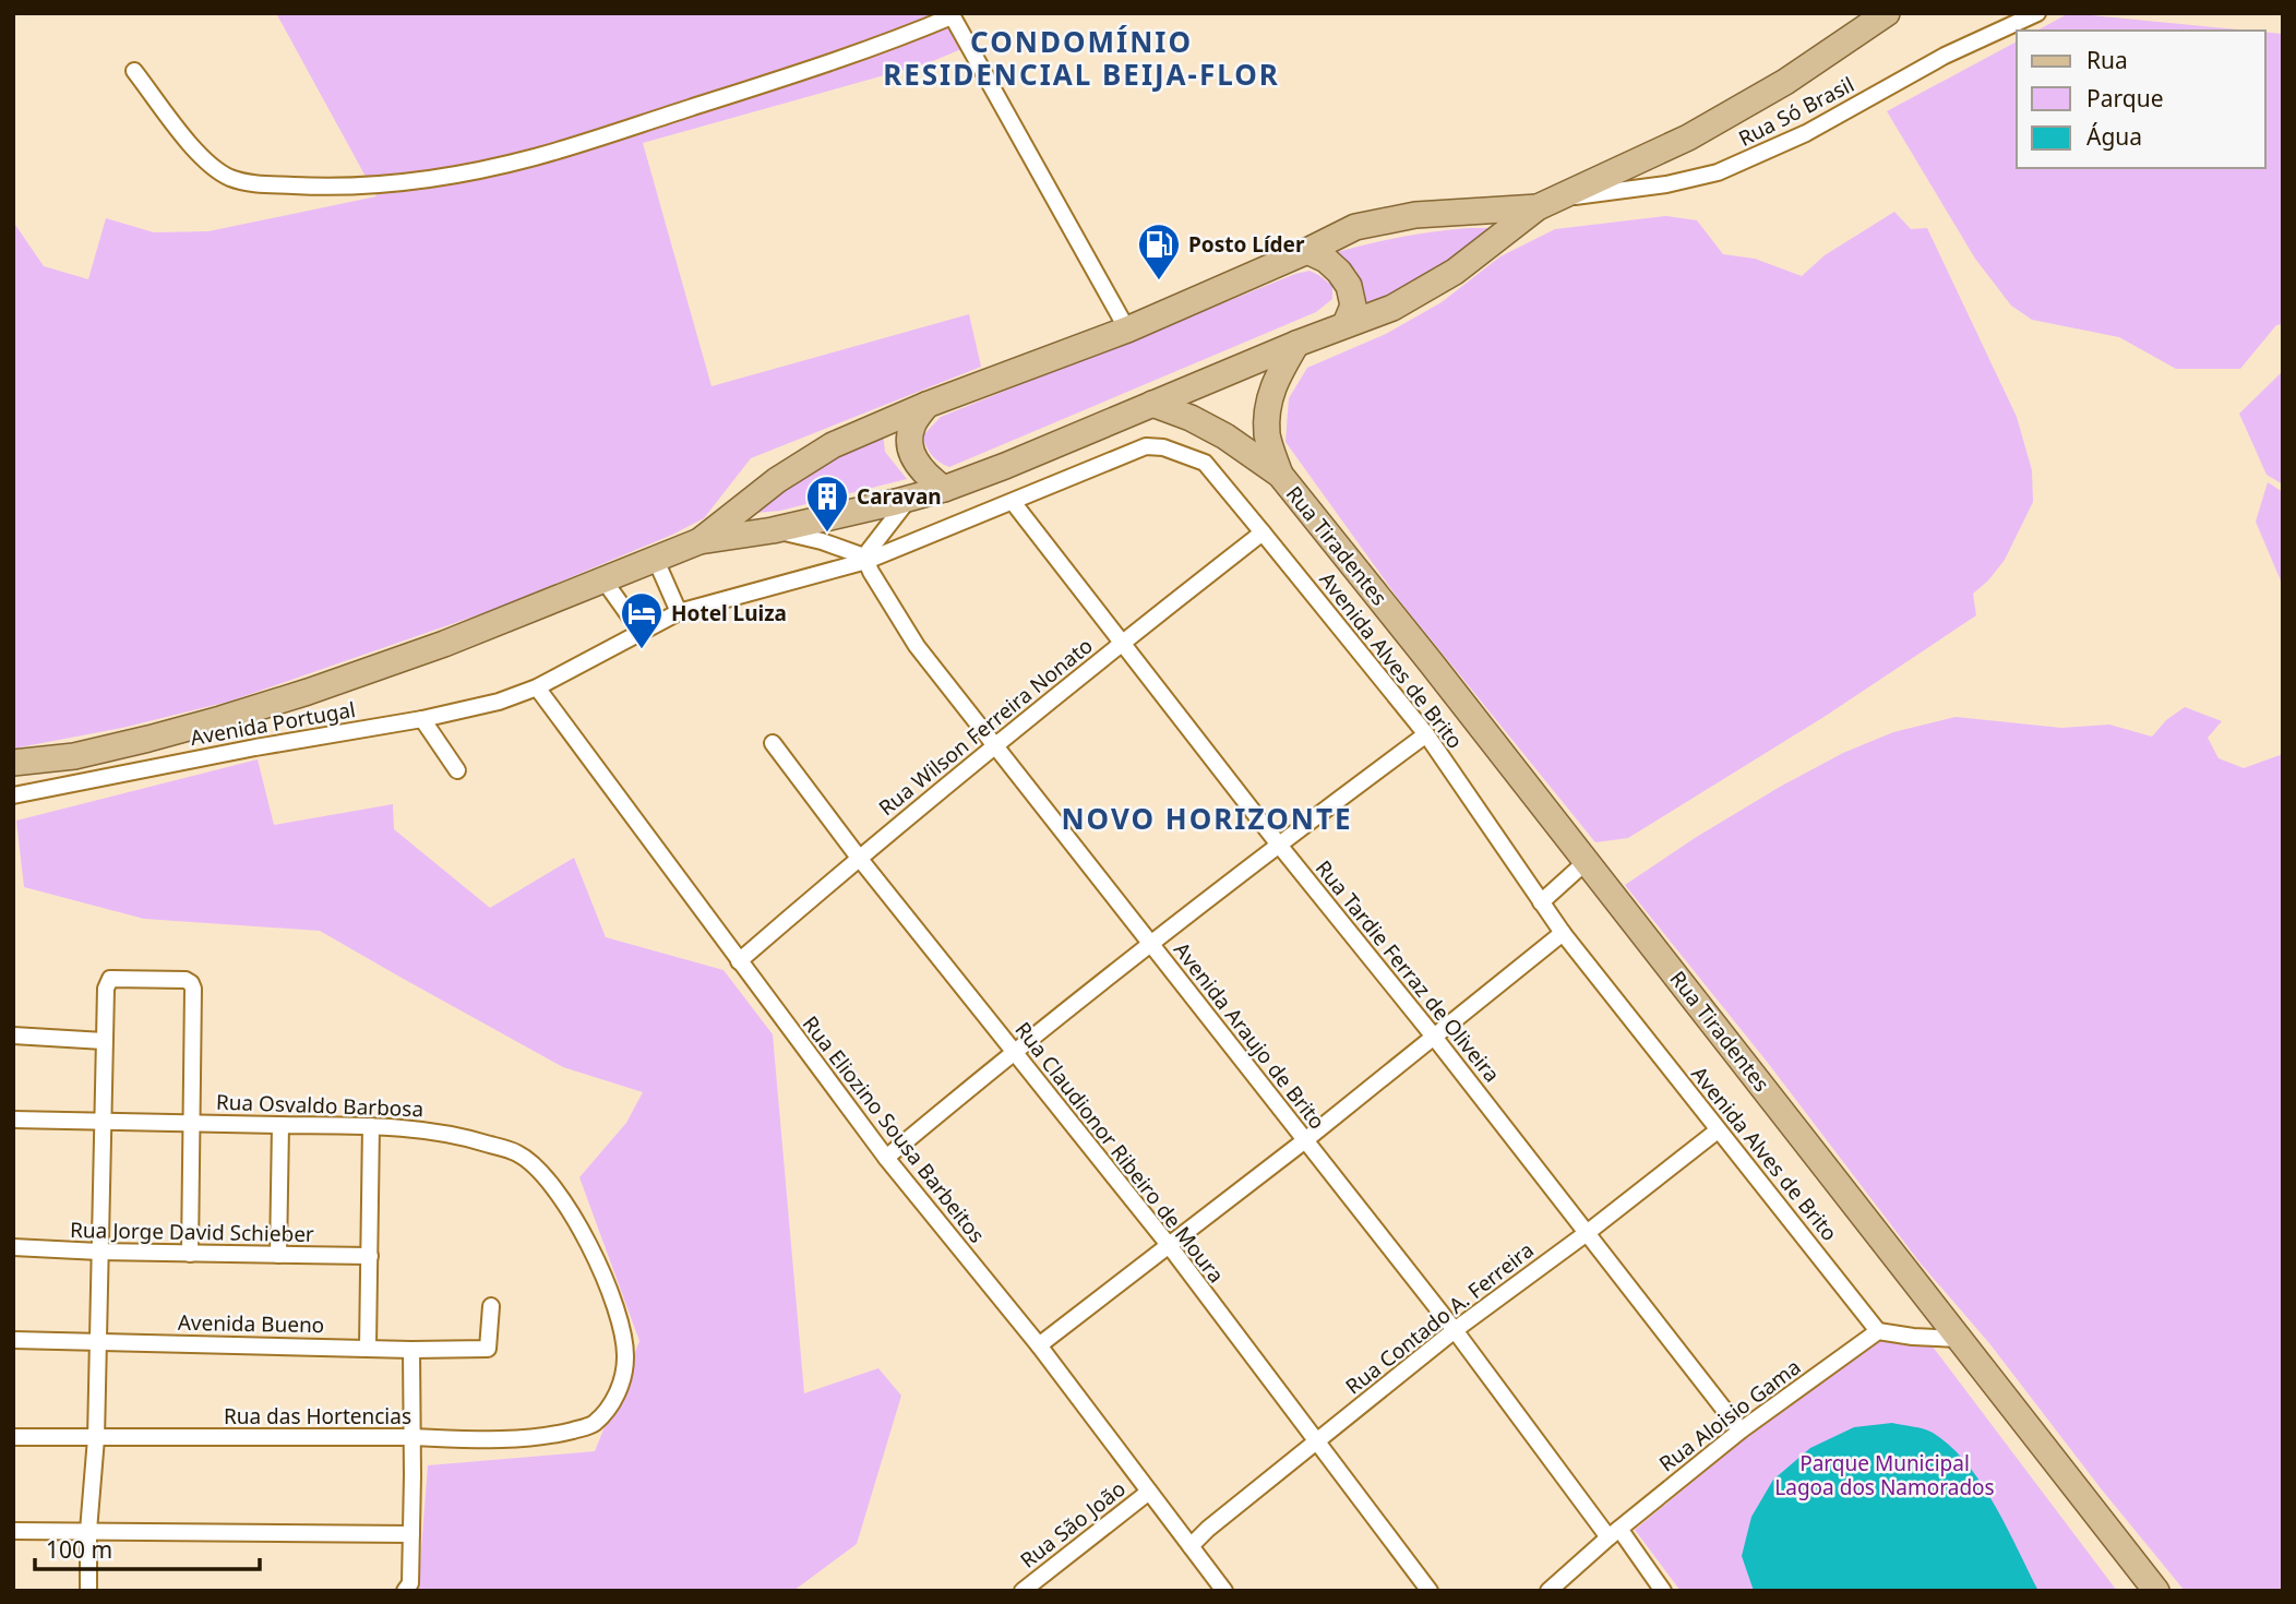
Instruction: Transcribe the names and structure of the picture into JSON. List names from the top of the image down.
{
  "streets": {
    "main road": ["Rua Tiradentes"],
    "street": [
      "Rua Só Brasil",
      "Avenida Alves de Brito",
      "Avenida Portugal",
      "Rua Wilson Ferreira Nonato",
      "Rua Tardie Ferraz de Oliveira",
      "Avenida Araujo de Brito",
      "Rua Osvaldo Barbosa",
      "Rua Eliozino Sousa Barbeitos",
      "Rua Claudionor Ribeiro de Moura",
      "Rua Jorge David Schieber",
      "Rua Contado A. Ferreira",
      "Avenida Bueno",
      "Rua Aloisio Gama",
      "Rua das Hortencias",
      "Rua São João"
    ]
  },
  "crossings": [
    ["Avenida Alves de Brito", "Avenida Portugal"],
    ["Avenida Alves de Brito", "Rua Wilson Ferreira Nonato"],
    ["Avenida Alves de Brito", "Rua Tardie Ferraz de Oliveira"],
    ["Avenida Alves de Brito", "Avenida Araujo de Brito"],
    ["Avenida Alves de Brito", "Rua Eliozino Sousa Barbeitos"],
    ["Avenida Alves de Brito", "Rua Contado A. Ferreira"],
    ["Avenida Alves de Brito", "Rua Aloisio Gama"],
    ["Avenida Portugal", "Rua Eliozino Sousa Barbeitos"],
    ["Rua Wilson Ferreira Nonato", "Rua Tardie Ferraz de Oliveira"],
    ["Rua Wilson Ferreira Nonato", "Avenida Araujo de Brito"],
    ["Rua Wilson Ferreira Nonato", "Rua Eliozino Sousa Barbeitos"],
    ["Rua Wilson Ferreira Nonato", "Rua Claudionor Ribeiro de Moura"],
    ["Rua Tardie Ferraz de Oliveira", "Rua Contado A. Ferreira"],
    ["Rua Tardie Ferraz de Oliveira", "Rua Aloisio Gama"],
    ["Avenida Araujo de Brito", "Rua Contado A. Ferreira"],
    ["Avenida Araujo de Brito", "Rua Aloisio Gama"],
    ["Rua Osvaldo Barbosa", "Rua das Hortencias"],
    ["Rua Eliozino Sousa Barbeitos", "Rua Contado A. Ferreira"],
    ["Rua Eliozino Sousa Barbeitos", "Rua São João"],
    ["Rua Claudionor Ribeiro de Moura", "Rua Contado A. Ferreira"]
  ],
  "districts": ["CONDOMÍNIO RESIDENCIAL BEIJA-FLOR", "NOVO HORIZONTE"],
  "parks": ["Parque Municipal Lagoa dos Namorados"],
  "places": {
    "fuel station": ["Posto Líder"],
    "building": ["Caravan"],
    "hotel": ["Hotel Luiza"]
  },
  "legend": ["Rua", "Parque", "Água"],
  "scale_bar": "100 m"
}
